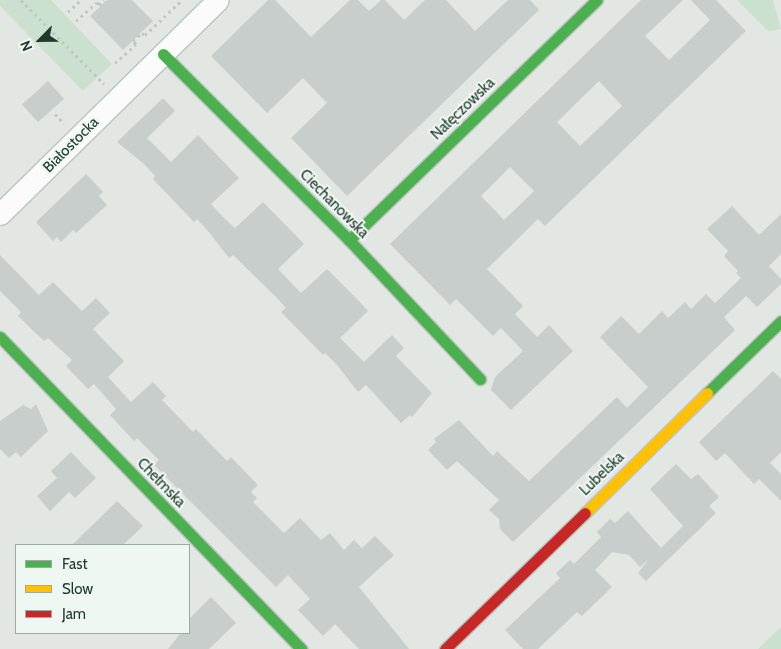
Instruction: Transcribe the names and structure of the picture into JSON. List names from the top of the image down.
{
  "streets": {
    "street": [
      "Nałęczowska",
      "Białostocka",
      "Ciechanowska",
      "Lubelska",
      "Chełmska"
    ]
  },
  "crossings": [
    ["Nałęczowska", "Ciechanowska"],
    ["Białostocka", "Ciechanowska"]
  ],
  "legend": ["Fast", "Slow", "Jam"],
  "north": "bottom left"
}
